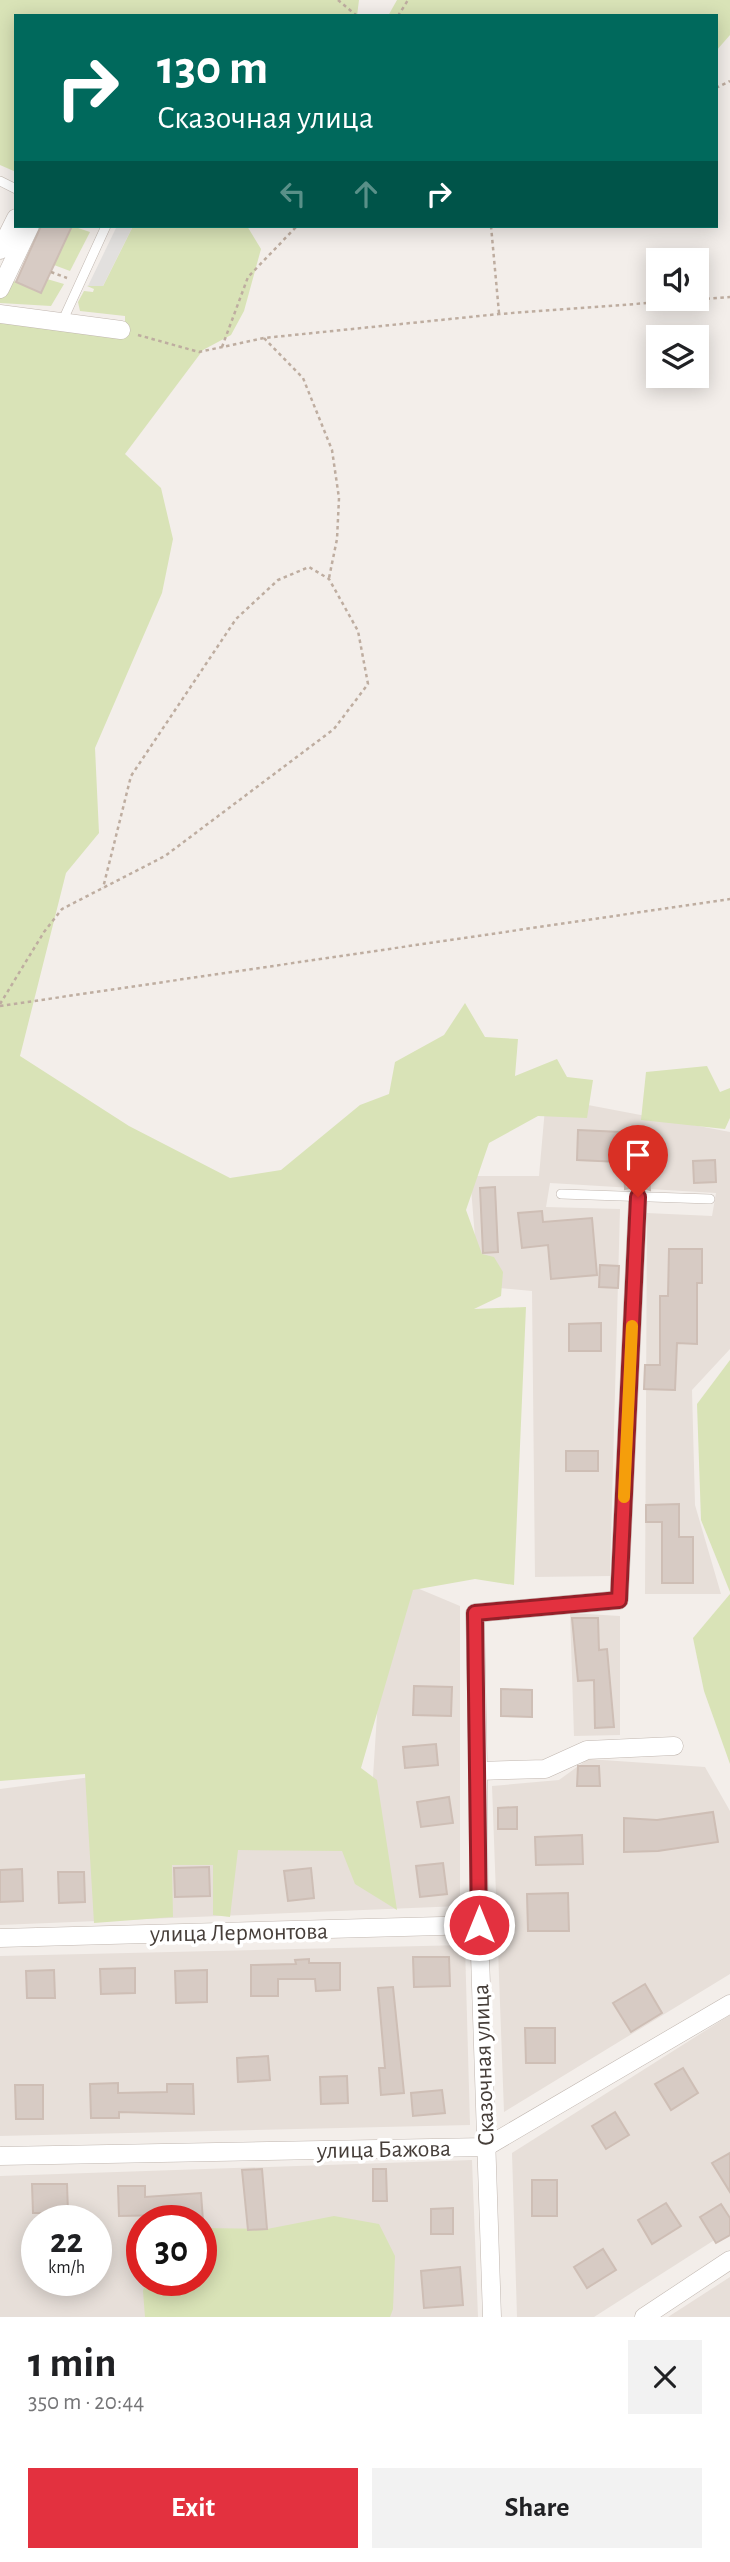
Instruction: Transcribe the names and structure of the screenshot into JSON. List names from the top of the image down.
{
  "streets": {
    "street": ["улица Лермонтова", "Сказочная улица", "улица Бажова"]
  },
  "crossings": [
    ["улица Лермонтова", "Сказочная улица"],
    ["Сказочная улица", "улица Бажова"]
  ],
  "page": {
    "turn": ["130 m", "Сказочная улица"],
    "speed": "22 km/h",
    "limit": "30",
    "heading": ["1 min", "350 m · 20:44"],
    "buttons": ["Exit", "Share"]
  }
}
